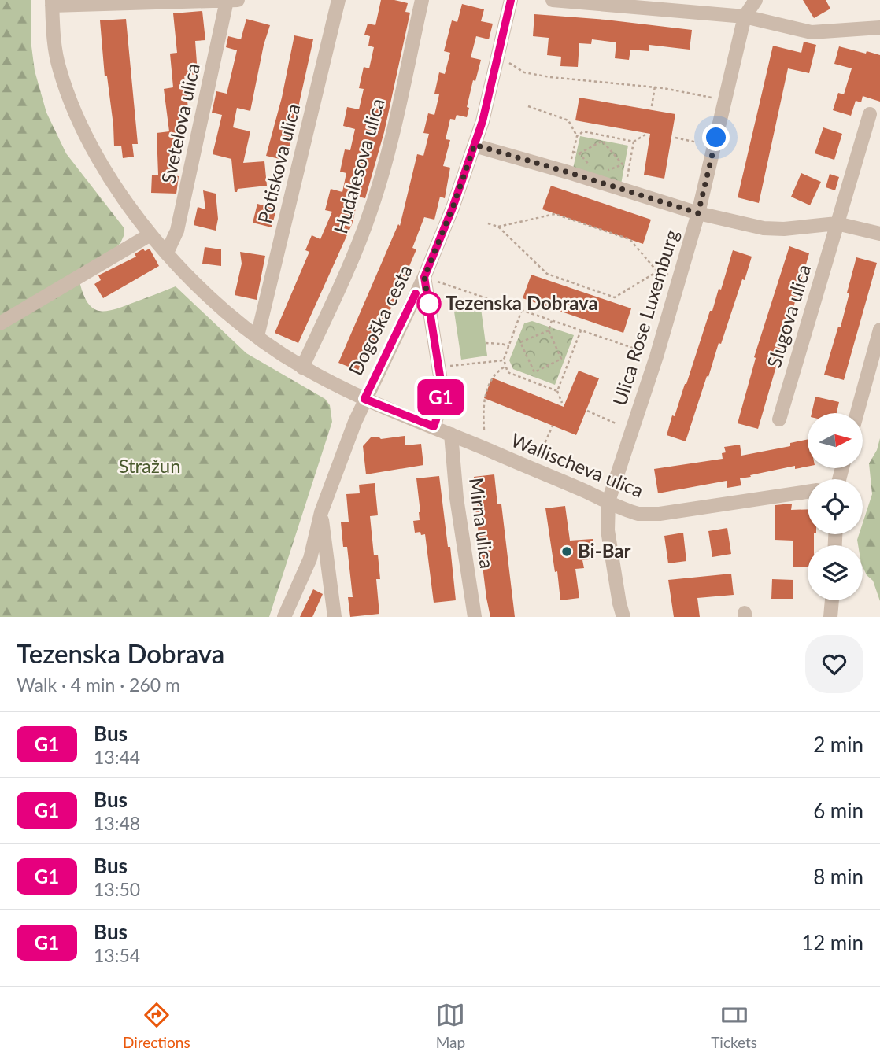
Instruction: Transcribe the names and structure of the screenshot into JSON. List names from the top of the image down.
{
  "streets": {
    "street": [
      "Svetelova ulica",
      "Potiskova ulica",
      "Hudalesova ulica",
      "Slugova ulica",
      "Ulica Rose Luxemburg",
      "Dogoška cesta",
      "Wallischeva ulica",
      "Mirna ulica"
    ]
  },
  "crossings": [
    ["Svetelova ulica", "Wallischeva ulica"],
    ["Potiskova ulica", "Wallischeva ulica"],
    ["Hudalesova ulica", "Wallischeva ulica"],
    ["Ulica Rose Luxemburg", "Wallischeva ulica"],
    ["Dogoška cesta", "Wallischeva ulica"],
    ["Wallischeva ulica", "Mirna ulica"]
  ],
  "parks": ["Stražun"],
  "places": ["Tezenska Dobrava", "Bi-Bar"],
  "lines": ["bus line G1"],
  "north": "right",
  "page": {
    "on_map": "G1",
    "heading": ["Tezenska Dobrava", "Walk · 4 min · 260 m"],
    "list": [
      {
        "mark": "G1",
        "name": "Bus",
        "note": "13:44",
        "value": "2 min"
      },
      {
        "mark": "G1",
        "name": "Bus",
        "note": "13:48",
        "value": "6 min"
      },
      {
        "mark": "G1",
        "name": "Bus",
        "note": "13:50",
        "value": "8 min"
      },
      {
        "mark": "G1",
        "name": "Bus",
        "note": "13:54",
        "value": "12 min"
      }
    ],
    "tabs": ["Directions", "Map", "Tickets"]
  }
}
